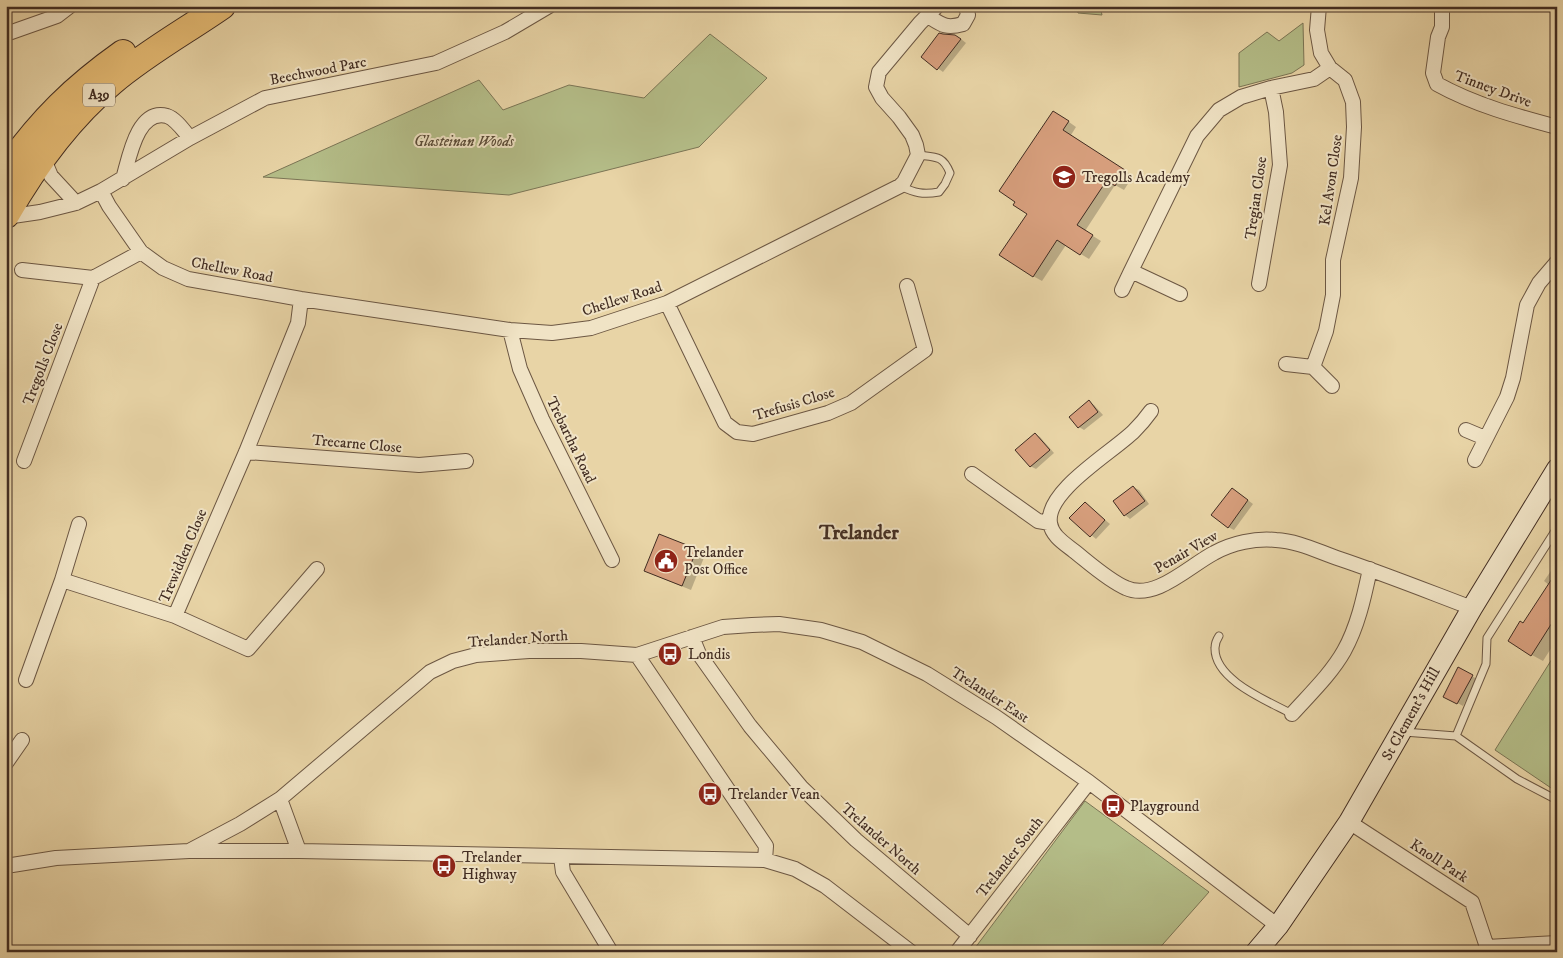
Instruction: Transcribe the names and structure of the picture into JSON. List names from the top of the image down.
{
  "streets": {
    "highway": ["A39"],
    "street": [
      "Beechwood Parc",
      "Tinney Drive",
      "Kel Avon Close",
      "Tregian Close",
      "Chellew Road",
      "Tregolls Close",
      "Trefusis Close",
      "Trebartha Road",
      "Trecarne Close",
      "Penair View",
      "Trewidden Close",
      "Trelander North",
      "Trelander East",
      "St Clement's Hill",
      "Trelander South",
      "Knoll Park"
    ]
  },
  "crossings": [
    ["Beechwood Parc", "A39"],
    ["Beechwood Parc", "Chellew Road"],
    ["Chellew Road", "Trefusis Close"],
    ["Chellew Road", "Trebartha Road"],
    ["Chellew Road", "Trewidden Close"],
    ["Trecarne Close", "Trewidden Close"],
    ["Penair View", "St Clement's Hill"],
    ["Trelander North", "Trelander East"],
    ["Trelander North", "Trelander South"],
    ["Trelander East", "St Clement's Hill"],
    ["Trelander East", "Trelander South"],
    ["St Clement's Hill", "Knoll Park"]
  ],
  "districts": ["Trelander"],
  "parks": ["Glasteinan Woods"],
  "places": {
    "school or university": ["Tregolls Academy"],
    "public building": ["Trelander Post Office"],
    "bus stop": [
      "Londis",
      "Trelander Vean",
      "Playground",
      "Trelander Highway"
    ]
  }
}
